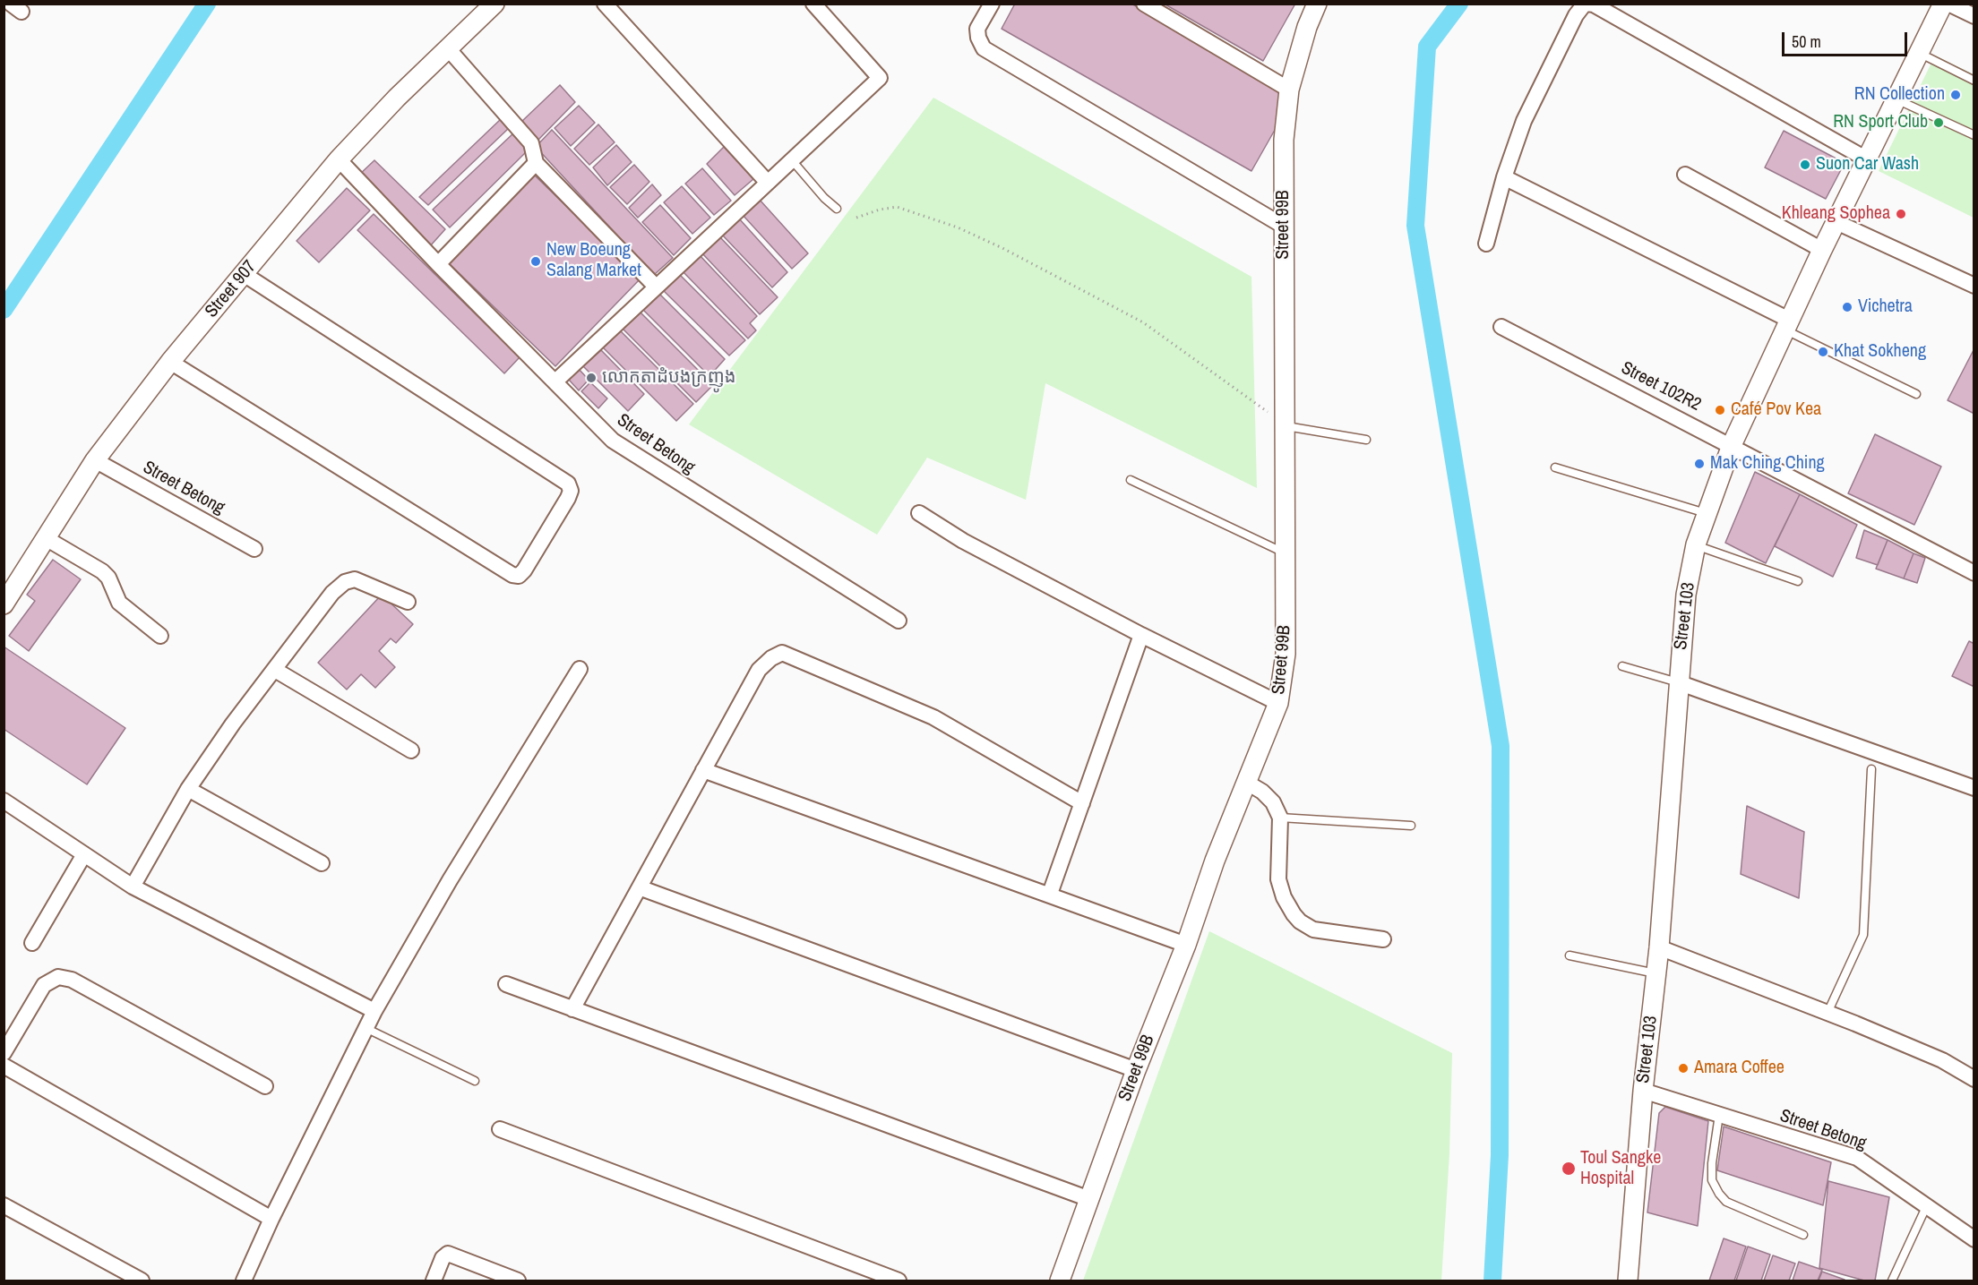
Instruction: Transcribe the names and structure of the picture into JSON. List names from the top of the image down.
{
  "streets": {
    "street": [
      "Street 99B",
      "Street 907",
      "Street 102R2",
      "Street Betong",
      "Street 103"
    ]
  },
  "crossings": [
    ["Street 907", "Street Betong"],
    ["Street 102R2", "Street 103"],
    ["Street Betong", "Street 103"]
  ],
  "places": [
    "RN Collection",
    "RN Sport Club",
    "Suon Car Wash",
    "Khleang Sophea",
    "New Boeung Salang Market",
    "Vichetra",
    "Khat Sokheng",
    "លោកតាដំបងក្រញូង",
    "Café Pov Kea",
    "Mak Ching Ching",
    "Amara Coffee",
    "Toul Sangke Hospital"
  ],
  "scale_bar": "50 m"
}
